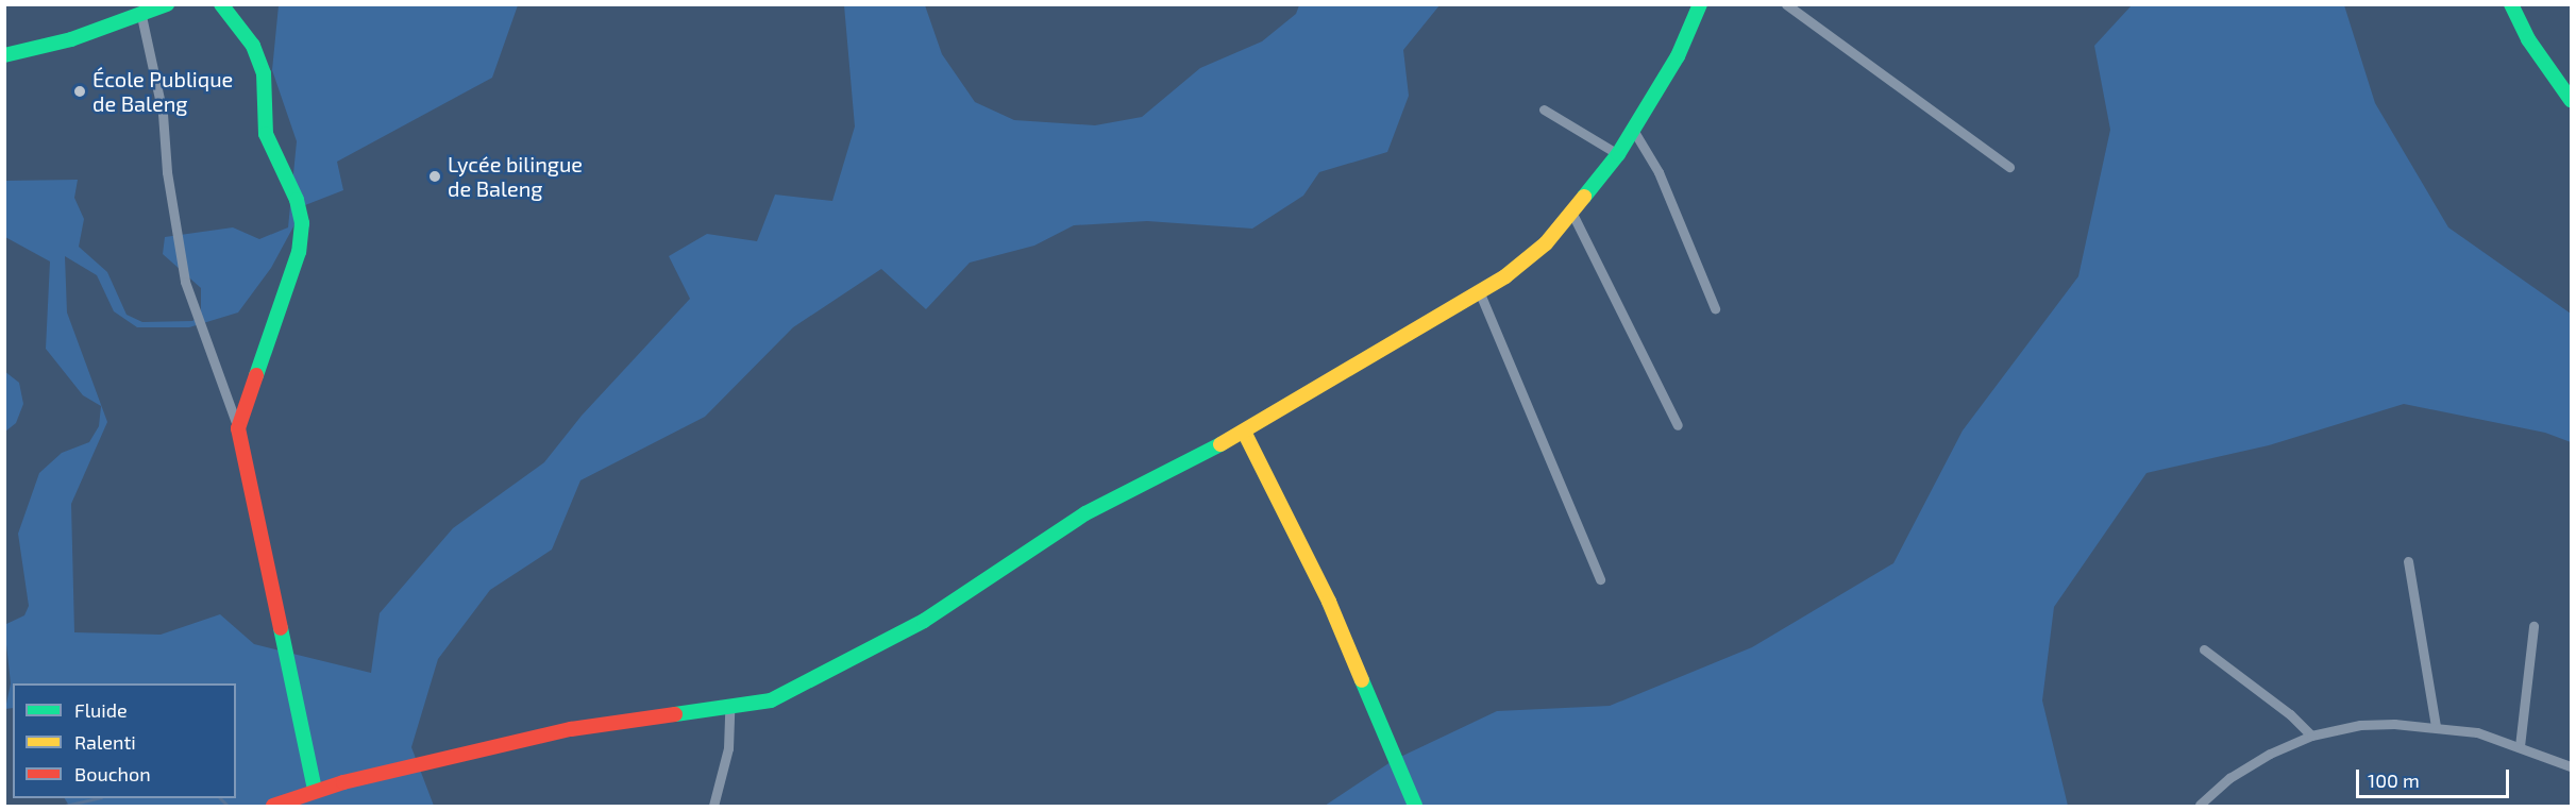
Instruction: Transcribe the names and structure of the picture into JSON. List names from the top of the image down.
{
  "places": ["École Publique de Baleng", "Lycée bilingue de Baleng"],
  "legend": ["Fluide", "Ralenti", "Bouchon"],
  "scale_bar": "100 m"
}
